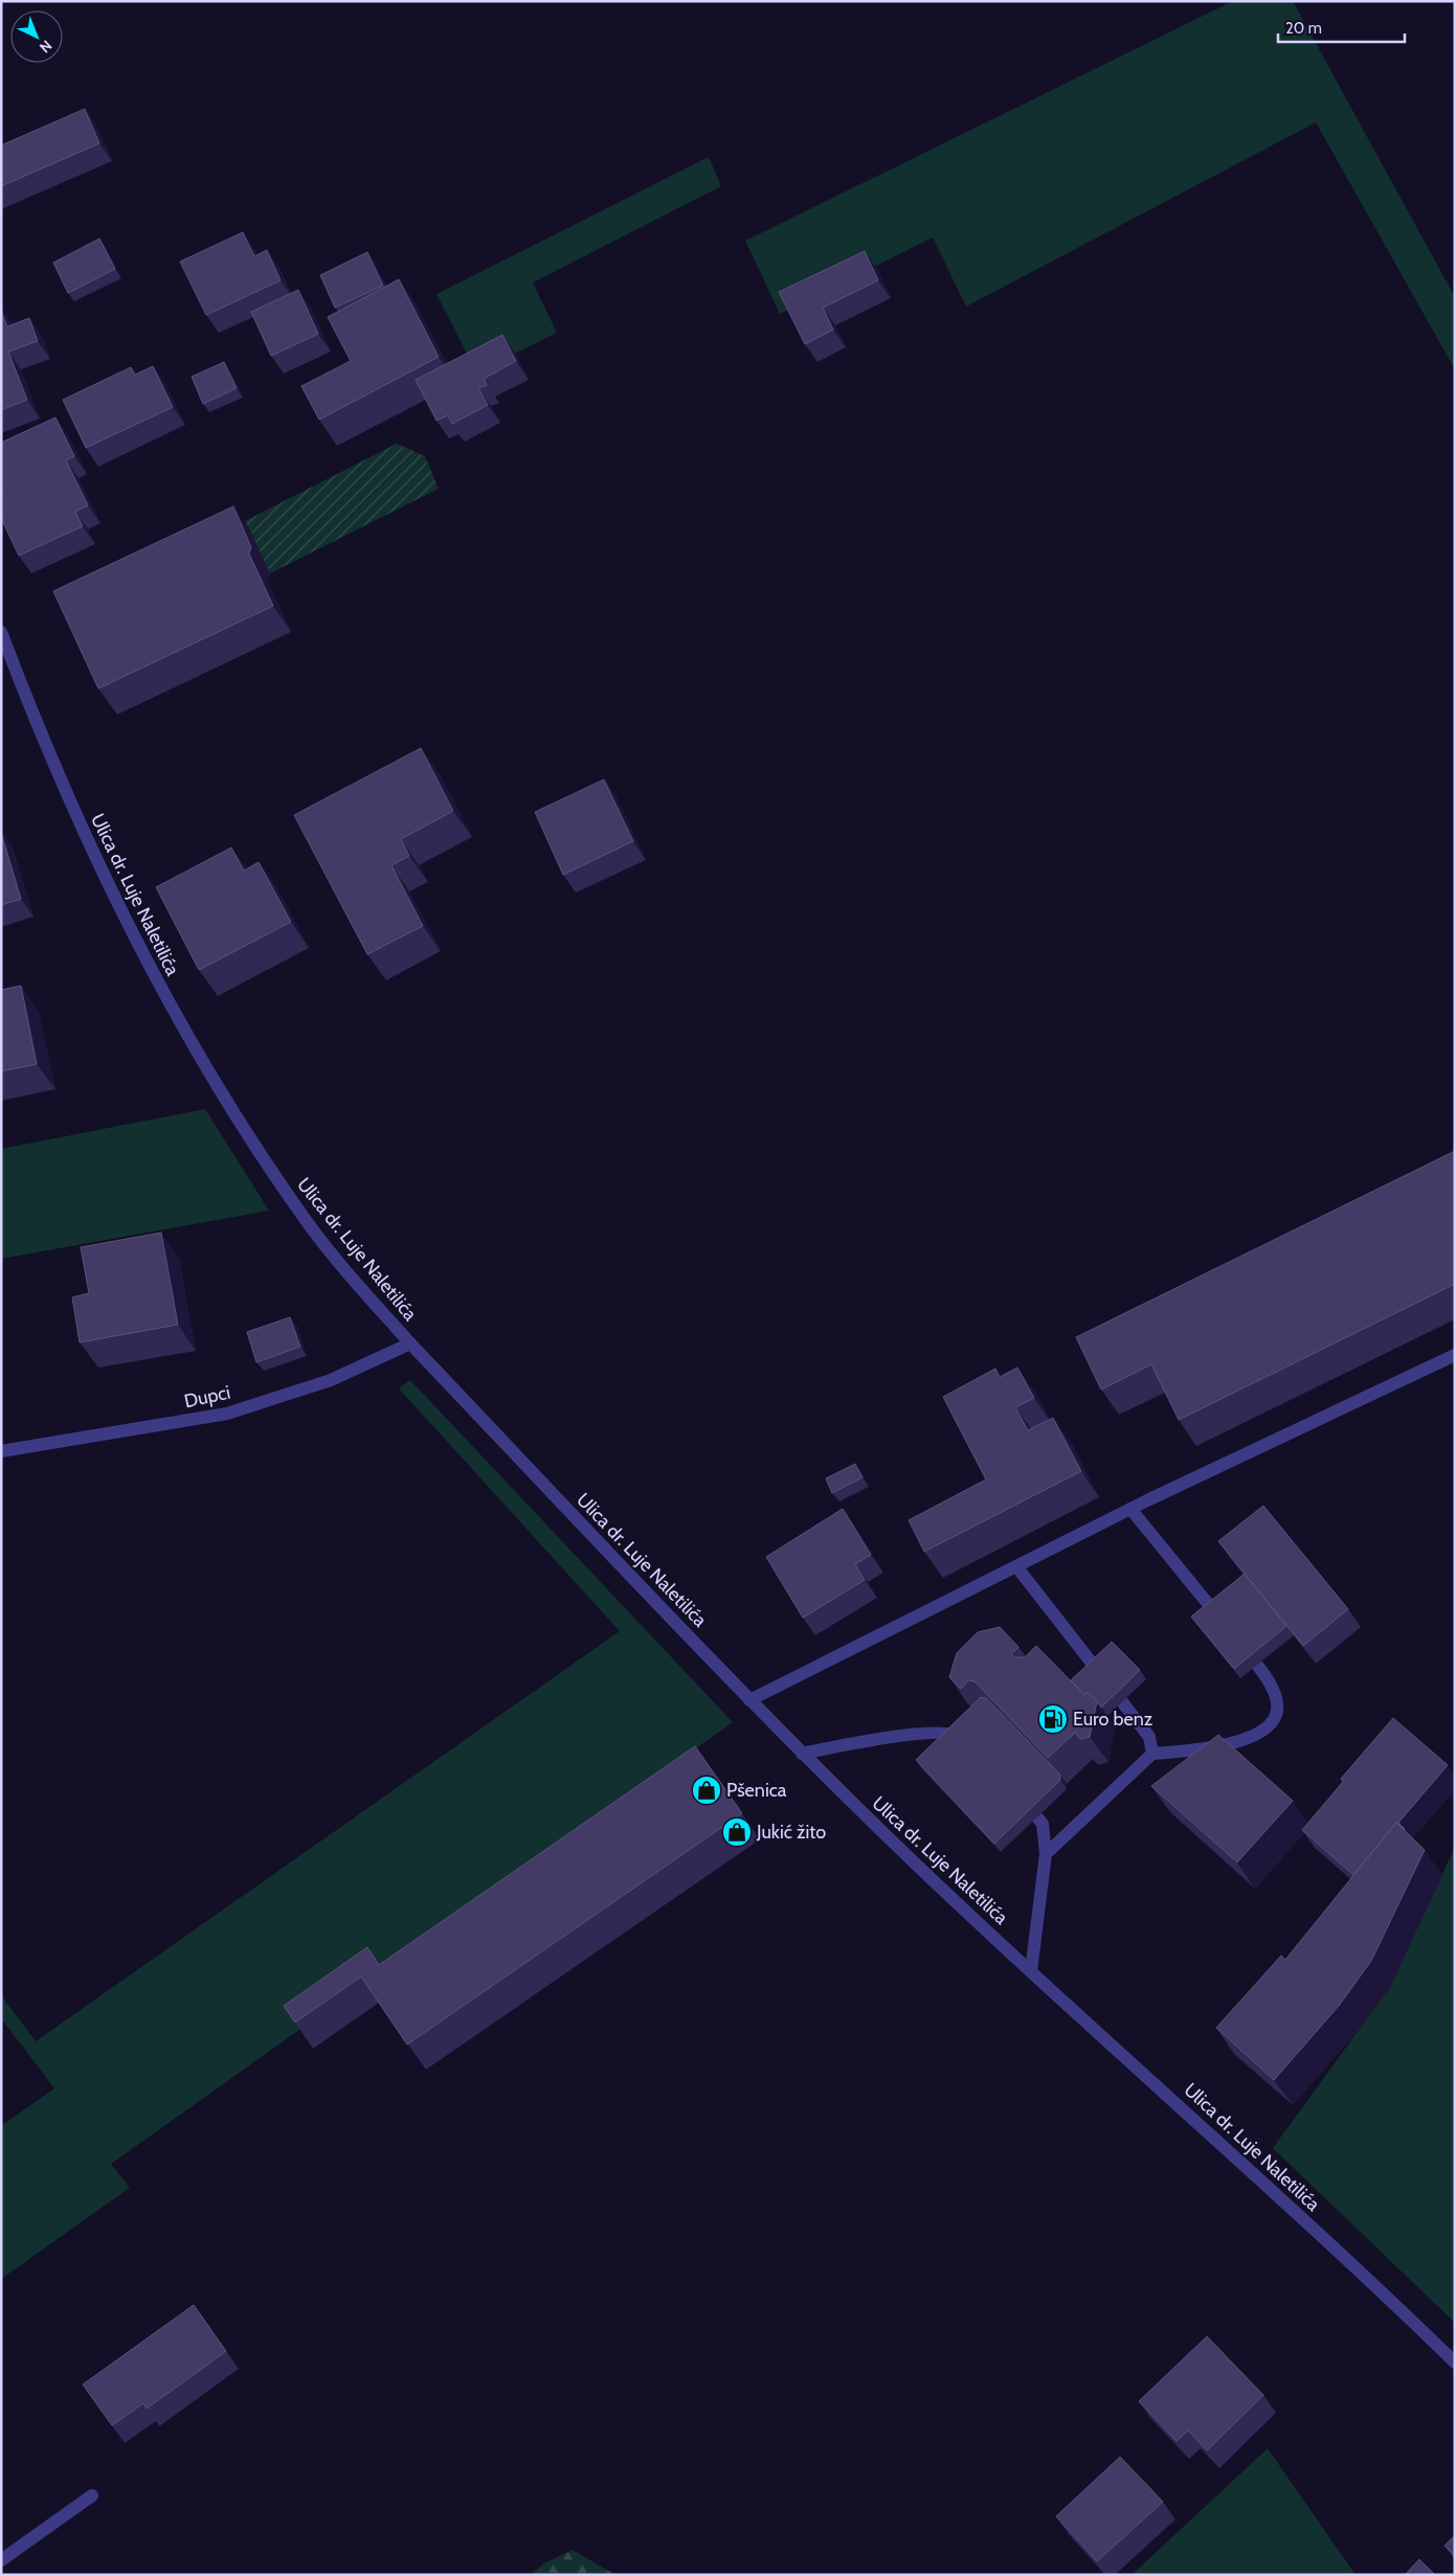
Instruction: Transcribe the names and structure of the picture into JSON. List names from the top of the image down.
{
  "streets": {
    "street": ["Ulica dr. Luje Naletilića", "Dupci"]
  },
  "crossings": [
    ["Ulica dr. Luje Naletilića", "Dupci"]
  ],
  "places": {
    "fuel station": ["Euro benz"],
    "shop": ["Pšenica", "Jukić žito"]
  },
  "scale_bar": "20 m",
  "north": "bottom right"
}
